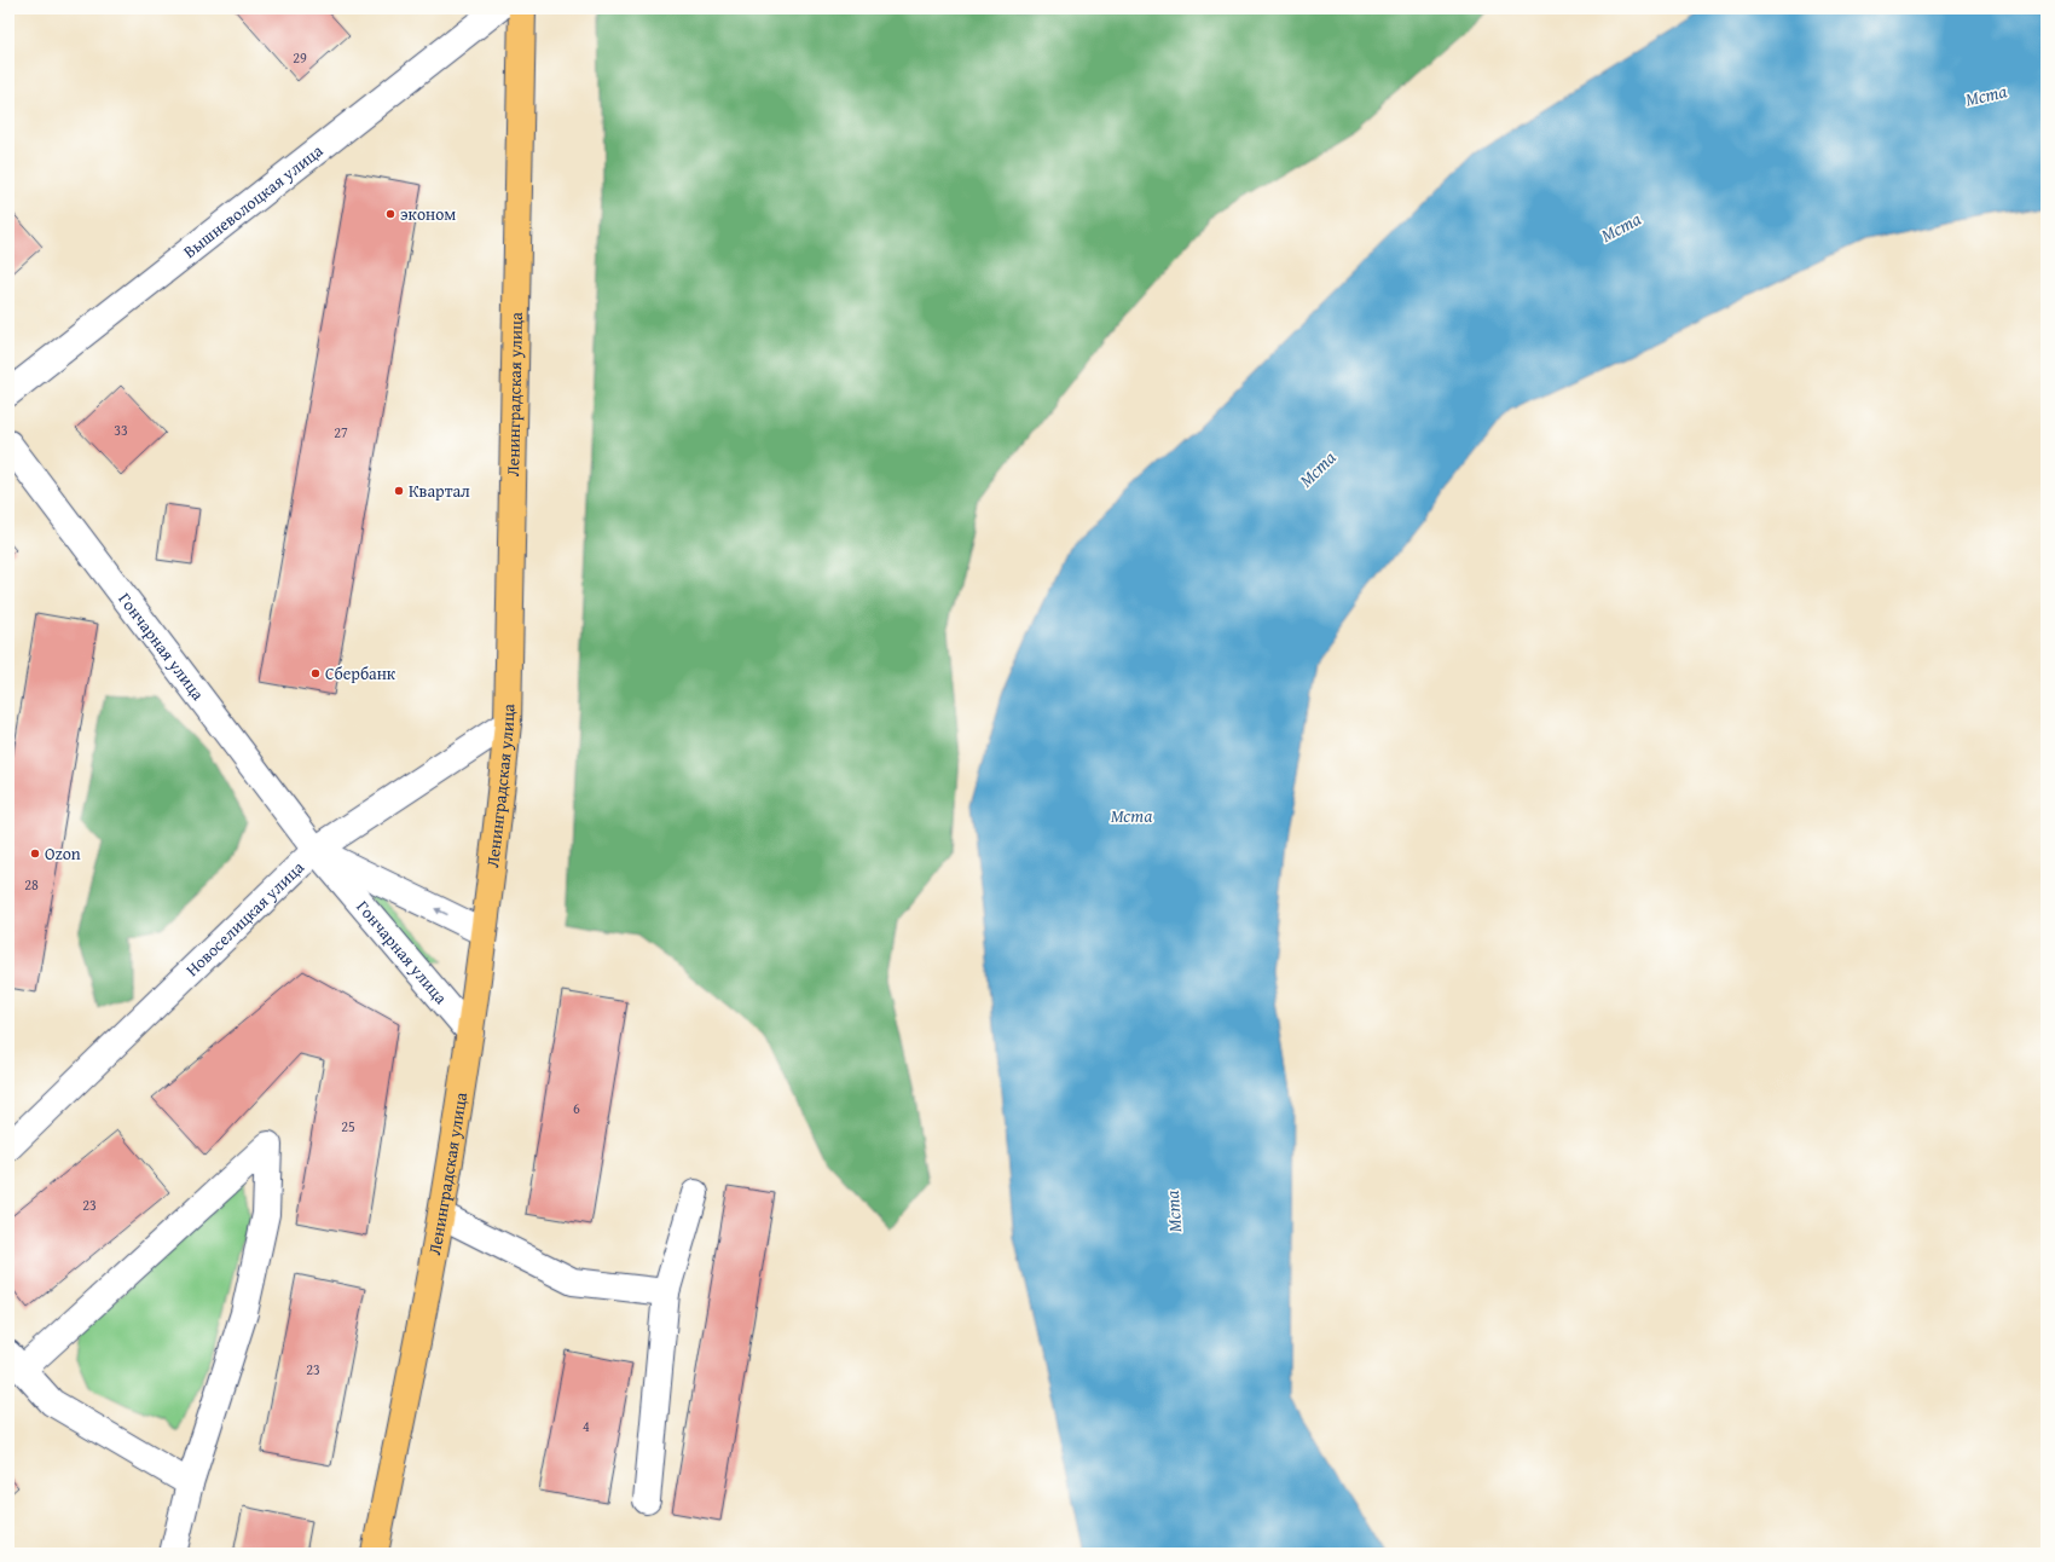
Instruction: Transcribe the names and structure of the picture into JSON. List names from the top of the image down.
{
  "streets": {
    "main road": ["Ленинградская улица"],
    "street": ["Вышневолоцкая улица", "Гончарная улица", "Новоселицкая улица"]
  },
  "crossings": [
    ["Ленинградская улица", "Гончарная улица"],
    ["Ленинградская улица", "Новоселицкая улица"],
    ["Гончарная улица", "Новоселицкая улица"]
  ],
  "water": ["Мста"],
  "places": [
    "эконом",
    "Квартал",
    "Сбербанк",
    "Ozon"
  ],
  "house_numbers": [
    "29",
    "33",
    "27",
    "28",
    "6",
    "25",
    "23",
    "23",
    "4"
  ]
}
